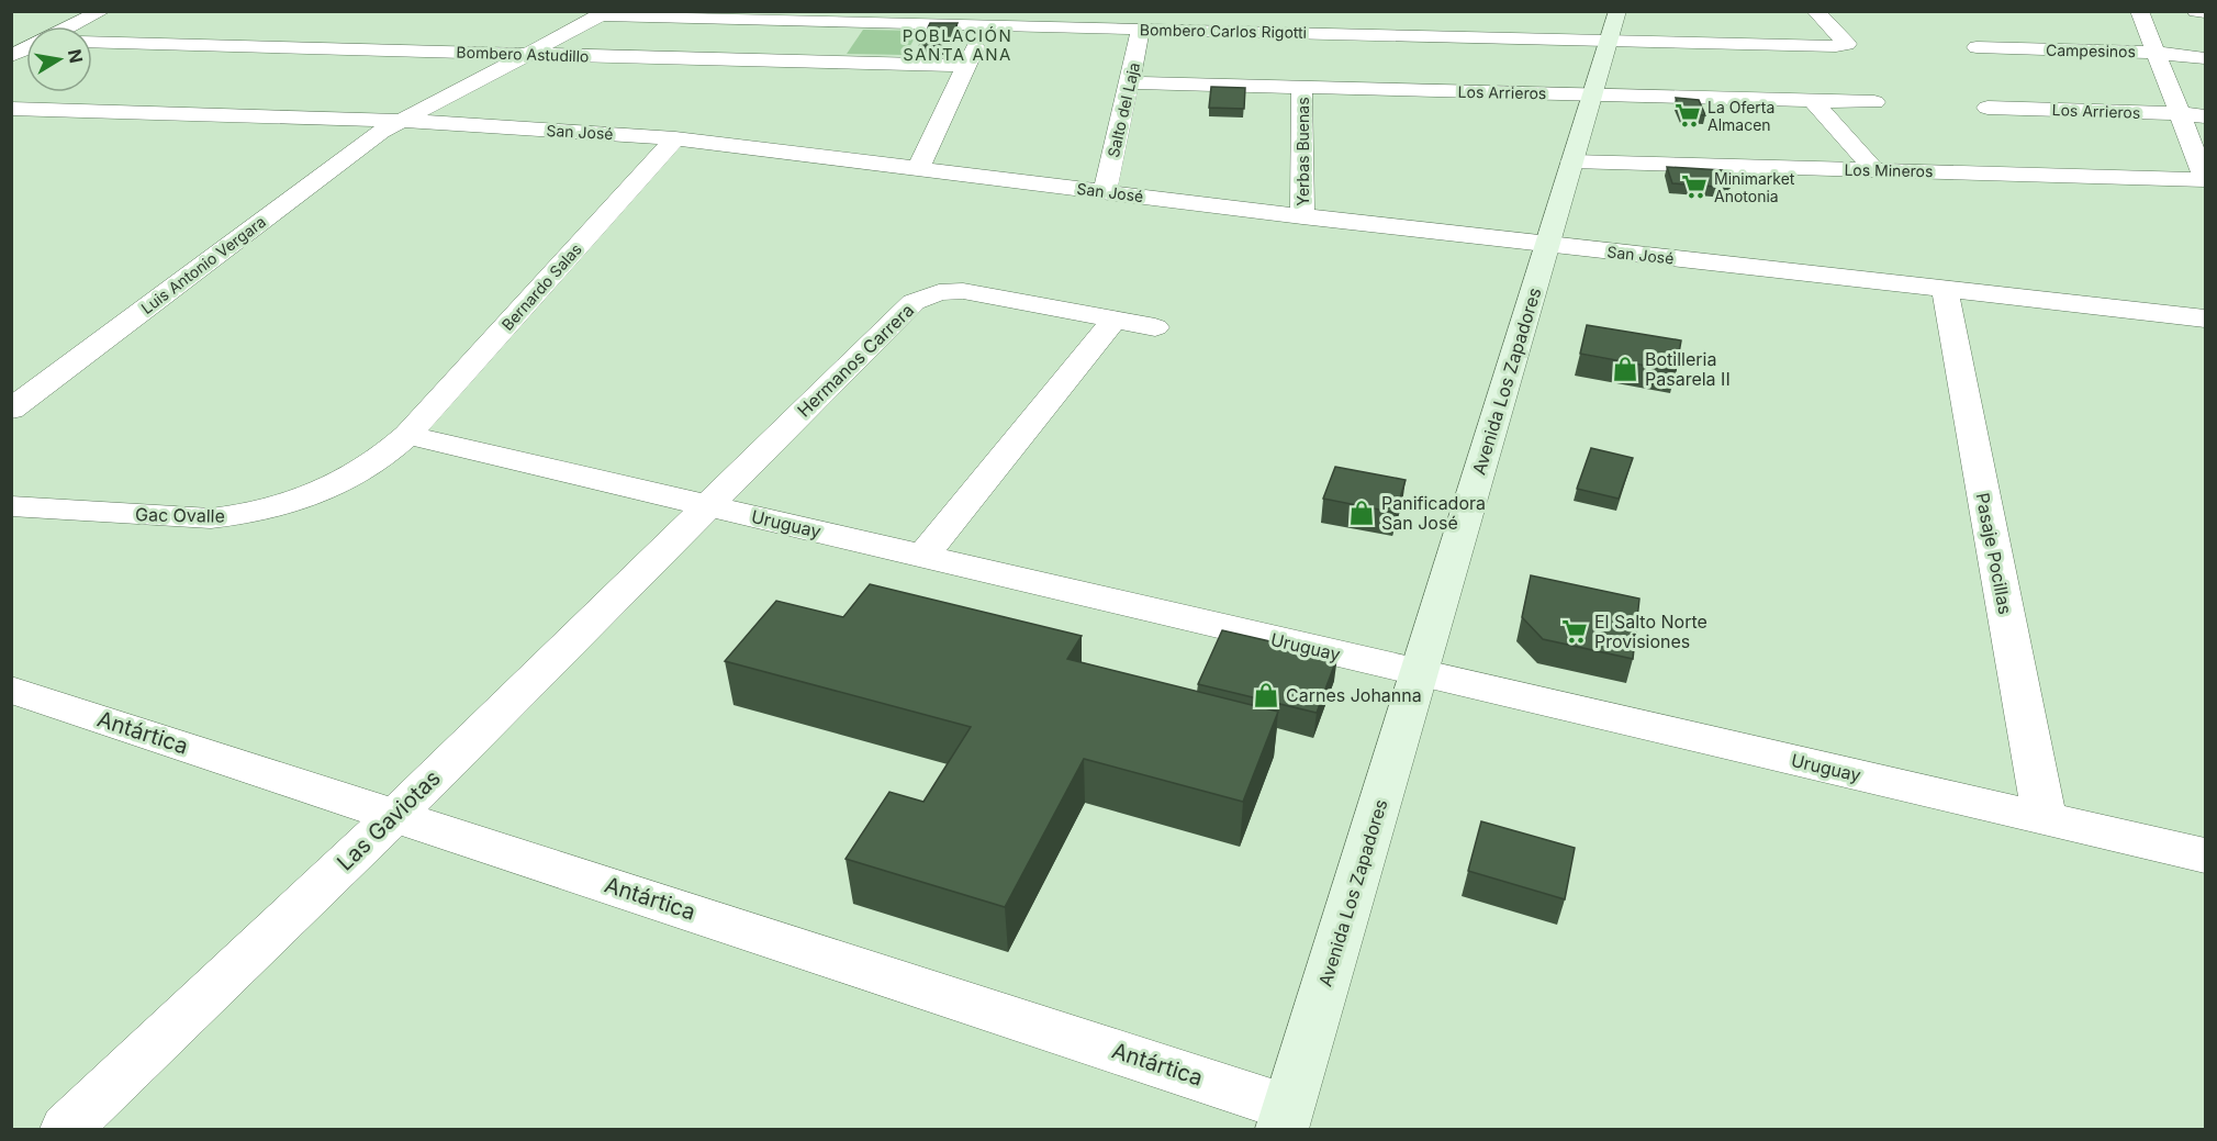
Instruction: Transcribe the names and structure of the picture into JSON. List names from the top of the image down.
{
  "streets": {
    "main road": ["Avenida Los Zapadores"],
    "street": [
      "Bombero Carlos Rigotti",
      "Campesinos",
      "Bombero Astudillo",
      "Los Arrieros",
      "Salto del Laja",
      "San José",
      "Yerbas Buenas",
      "Los Mineros",
      "Luis Antonio Vergara",
      "Bernardo Salas",
      "Hermanos Carrera",
      "Gac Ovalle",
      "Uruguay",
      "Pasaje Pocillas",
      "Antártica",
      "Las Gaviotas"
    ]
  },
  "crossings": [
    ["Bombero Carlos Rigotti", "Salto del Laja"],
    ["Bombero Carlos Rigotti", "Luis Antonio Vergara"],
    ["Bombero Carlos Rigotti", "Avenida Los Zapadores"],
    ["Bombero Astudillo", "Luis Antonio Vergara"],
    ["Los Arrieros", "Salto del Laja"],
    ["Los Arrieros", "Yerbas Buenas"],
    ["Los Arrieros", "Avenida Los Zapadores"],
    ["Salto del Laja", "San José"],
    ["San José", "Yerbas Buenas"],
    ["San José", "Luis Antonio Vergara"],
    ["San José", "Bernardo Salas"],
    ["San José", "Avenida Los Zapadores"],
    ["San José", "Pasaje Pocillas"],
    ["Los Mineros", "Avenida Los Zapadores"],
    ["Bernardo Salas", "Gac Ovalle"],
    ["Bernardo Salas", "Uruguay"],
    ["Hermanos Carrera", "Uruguay"],
    ["Hermanos Carrera", "Las Gaviotas"],
    ["Avenida Los Zapadores", "Uruguay"],
    ["Avenida Los Zapadores", "Antártica"],
    ["Gac Ovalle", "Uruguay"],
    ["Uruguay", "Pasaje Pocillas"],
    ["Uruguay", "Las Gaviotas"],
    ["Antártica", "Las Gaviotas"]
  ],
  "districts": ["POBLACIÓN SANTA ANA"],
  "places": {
    "supermarket": ["La Oferta Almacen", "Minimarket Anotonia", "El Salto Norte Provisiones"],
    "shop": ["Botilleria Pasarela II", "Panificadora San José", "Carnes Johanna"]
  },
  "north": "right"
}
